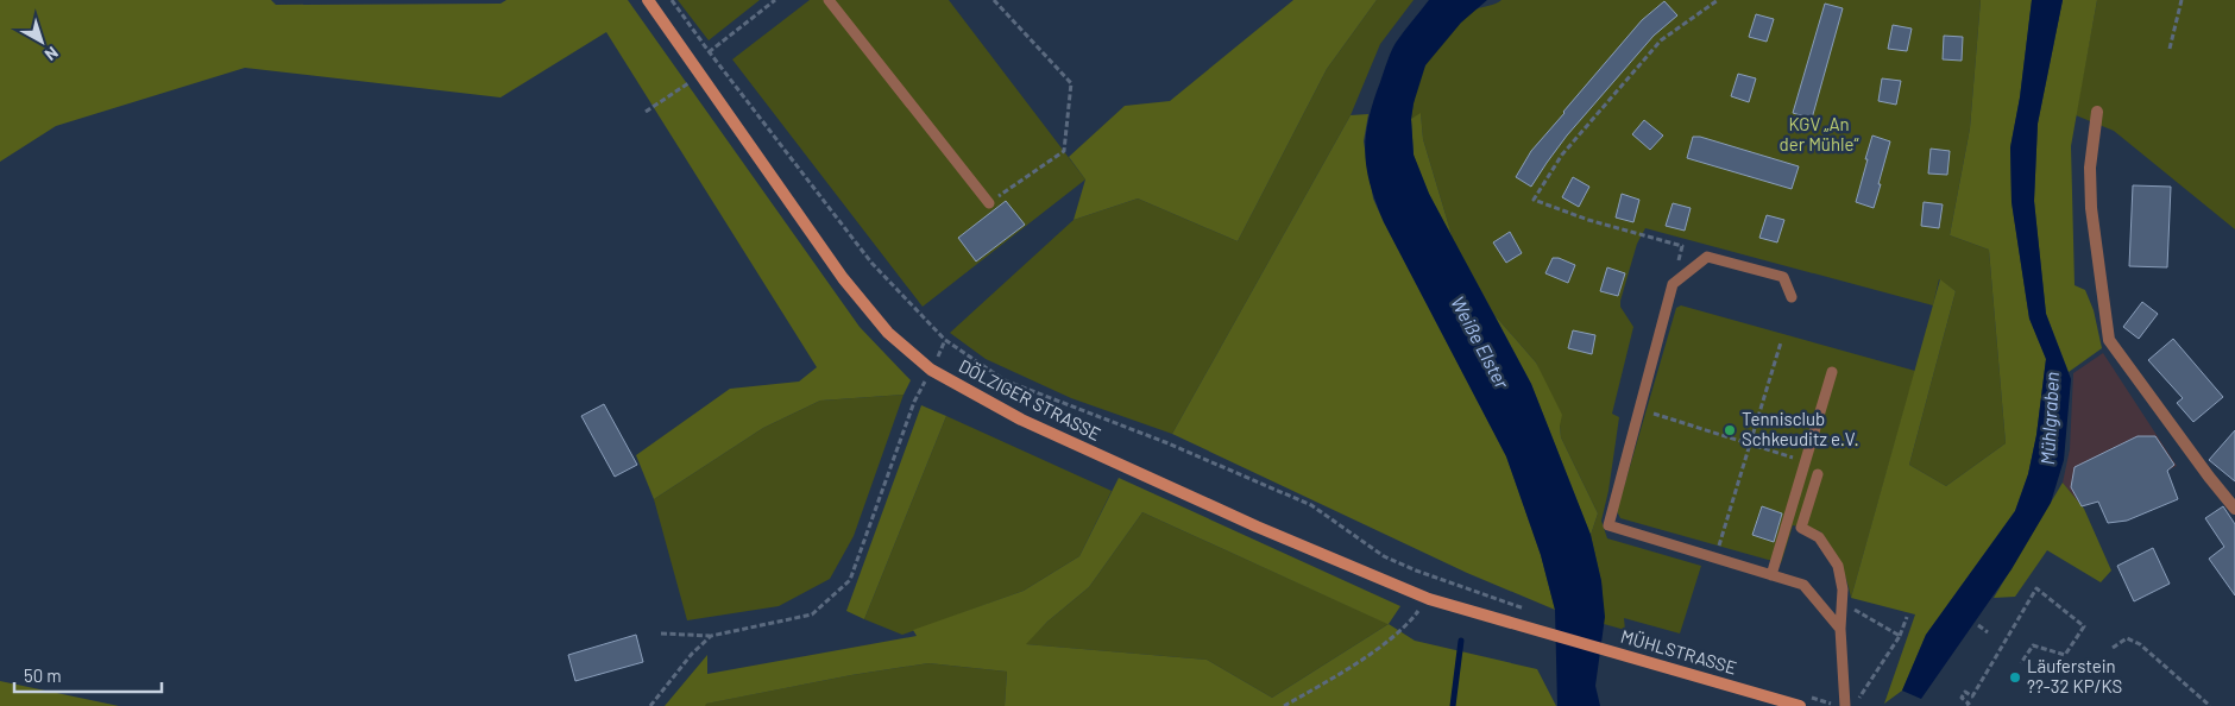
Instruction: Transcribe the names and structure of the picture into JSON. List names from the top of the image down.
{
  "streets": {
    "street": ["DÖLZIGER STRASSE", "MÜHLSTRASSE"]
  },
  "crossings": [
    ["DÖLZIGER STRASSE", "MÜHLSTRASSE"]
  ],
  "water": ["Weiße Elster", "Mühlgraben"],
  "parks": ["KGV „An der Mühle“"],
  "places": ["Tennisclub Schkeuditz e.V.", "Läuferstein ??-32 KP/KS"],
  "scale_bar": "50 m",
  "north": "bottom right"
}
